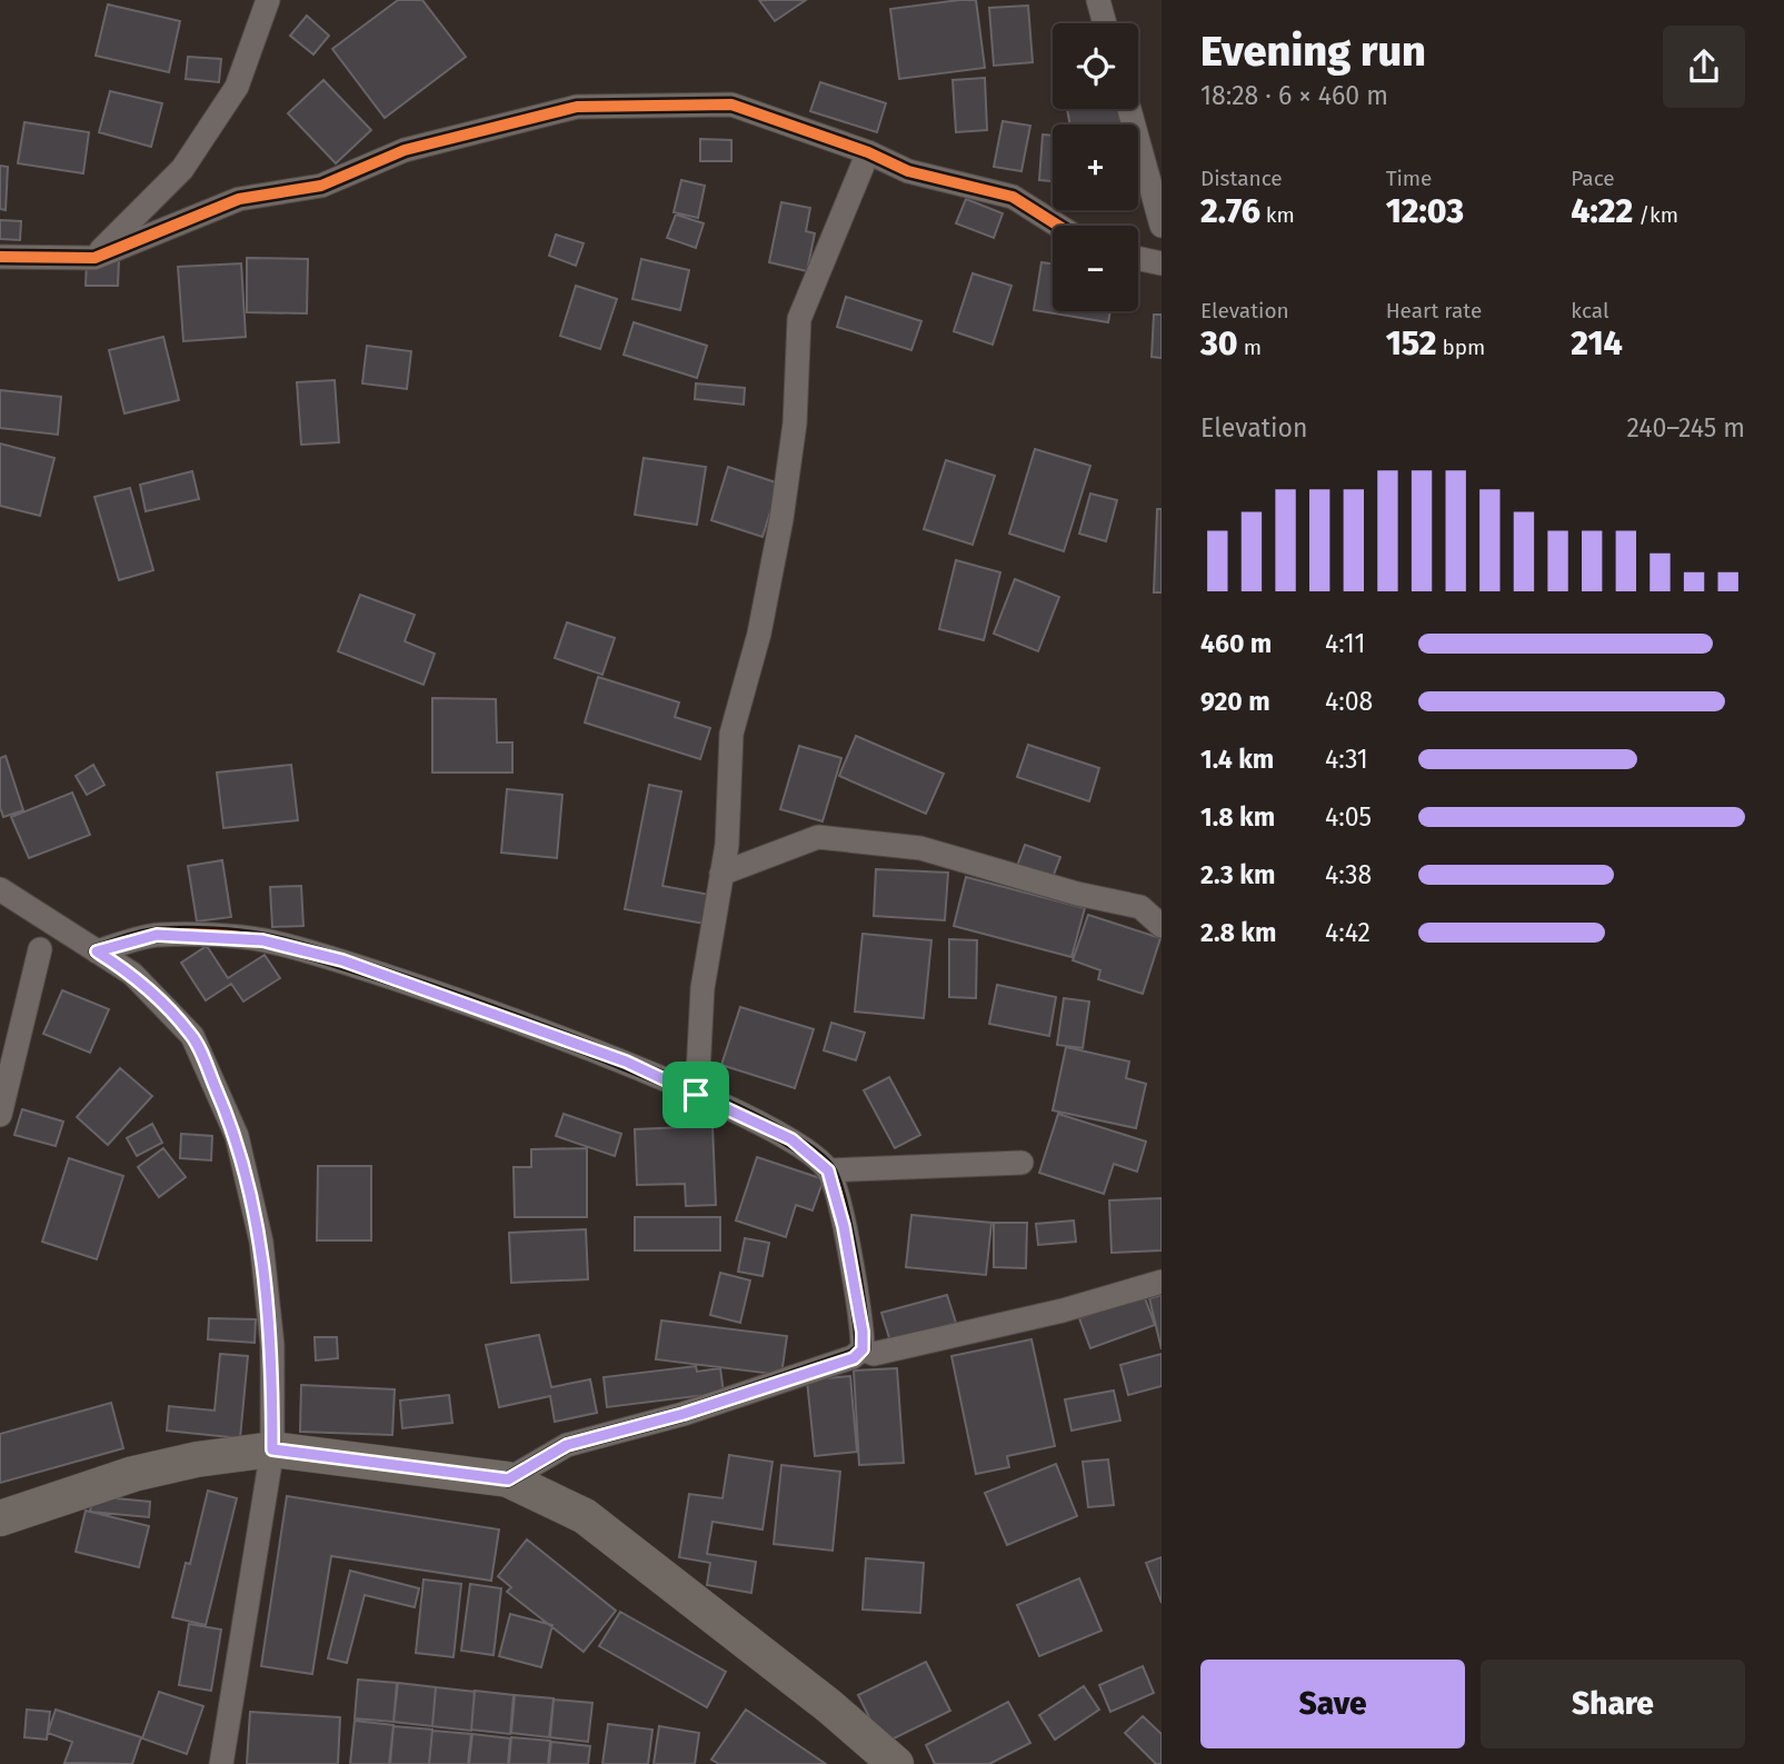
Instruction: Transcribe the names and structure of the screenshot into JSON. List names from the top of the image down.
{
  "page": {
    "heading": ["Evening run", "18:28 · 6 × 460 m"],
    "map_buttons": ["+", "−"],
    "stats": [
      ["Distance", "2.76 km"],
      ["Time", "12:03"],
      ["Pace", "4:22 /km"],
      ["Elevation", "30 m"],
      ["Heart rate", "152 bpm"],
      ["kcal", "214"]
    ],
    "chart": ["Elevation", "240–245 m"],
    "list": [
      {
        "name": "460 m",
        "note": "4:11"
      },
      {
        "name": "920 m",
        "note": "4:08"
      },
      {
        "name": "1.4 km",
        "note": "4:31"
      },
      {
        "name": "1.8 km",
        "note": "4:05"
      },
      {
        "name": "2.3 km",
        "note": "4:38"
      },
      {
        "name": "2.8 km",
        "note": "4:42"
      }
    ],
    "buttons": ["Save", "Share"]
  }
}
